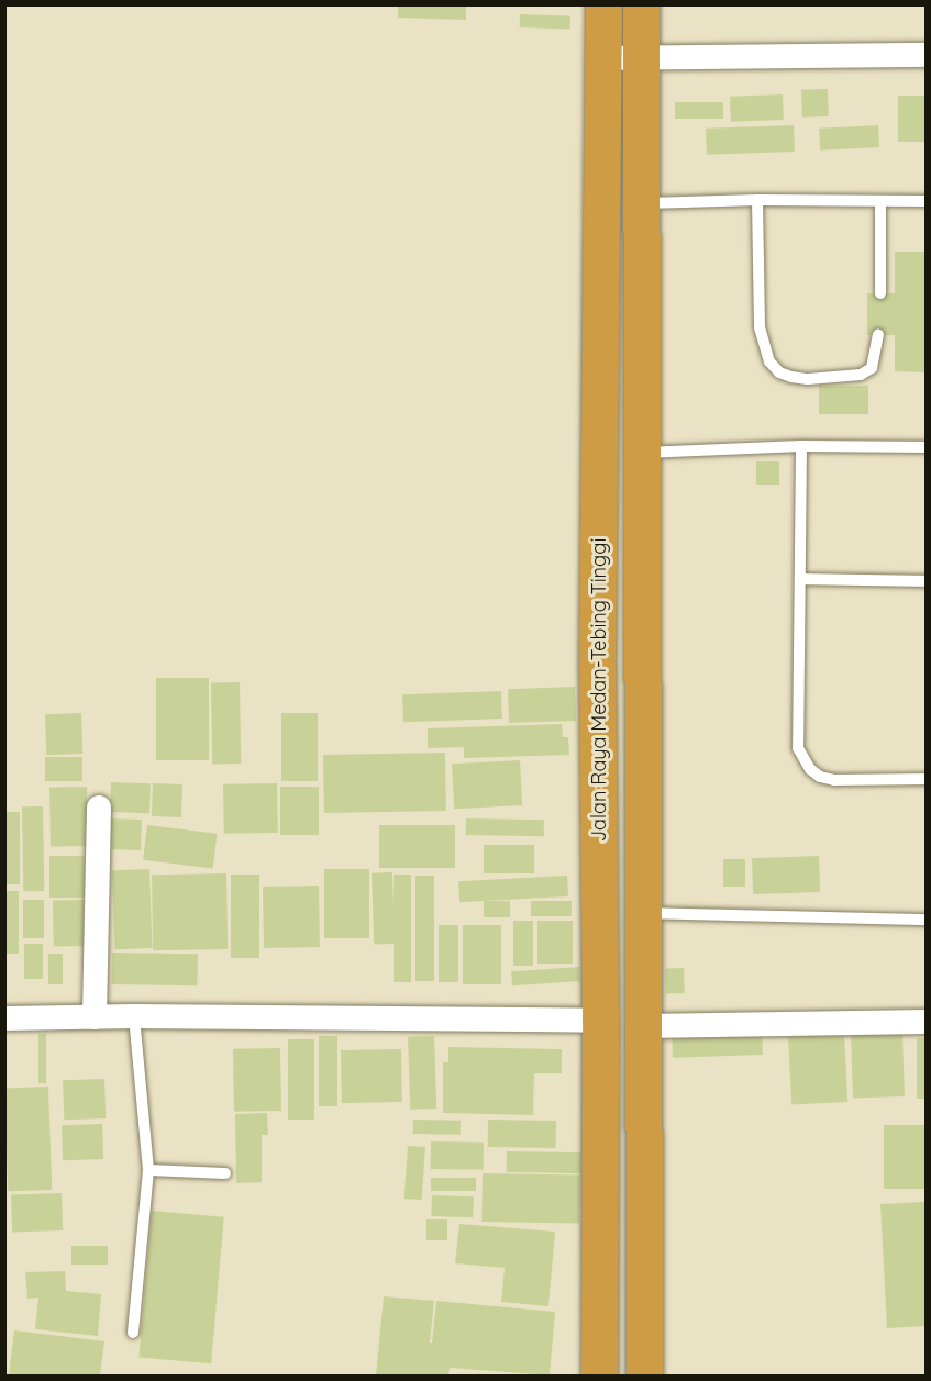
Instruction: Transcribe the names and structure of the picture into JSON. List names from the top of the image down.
{
  "streets": {
    "highway": ["Jalan Raya Medan-Tebing Tinggi"]
  }
}
